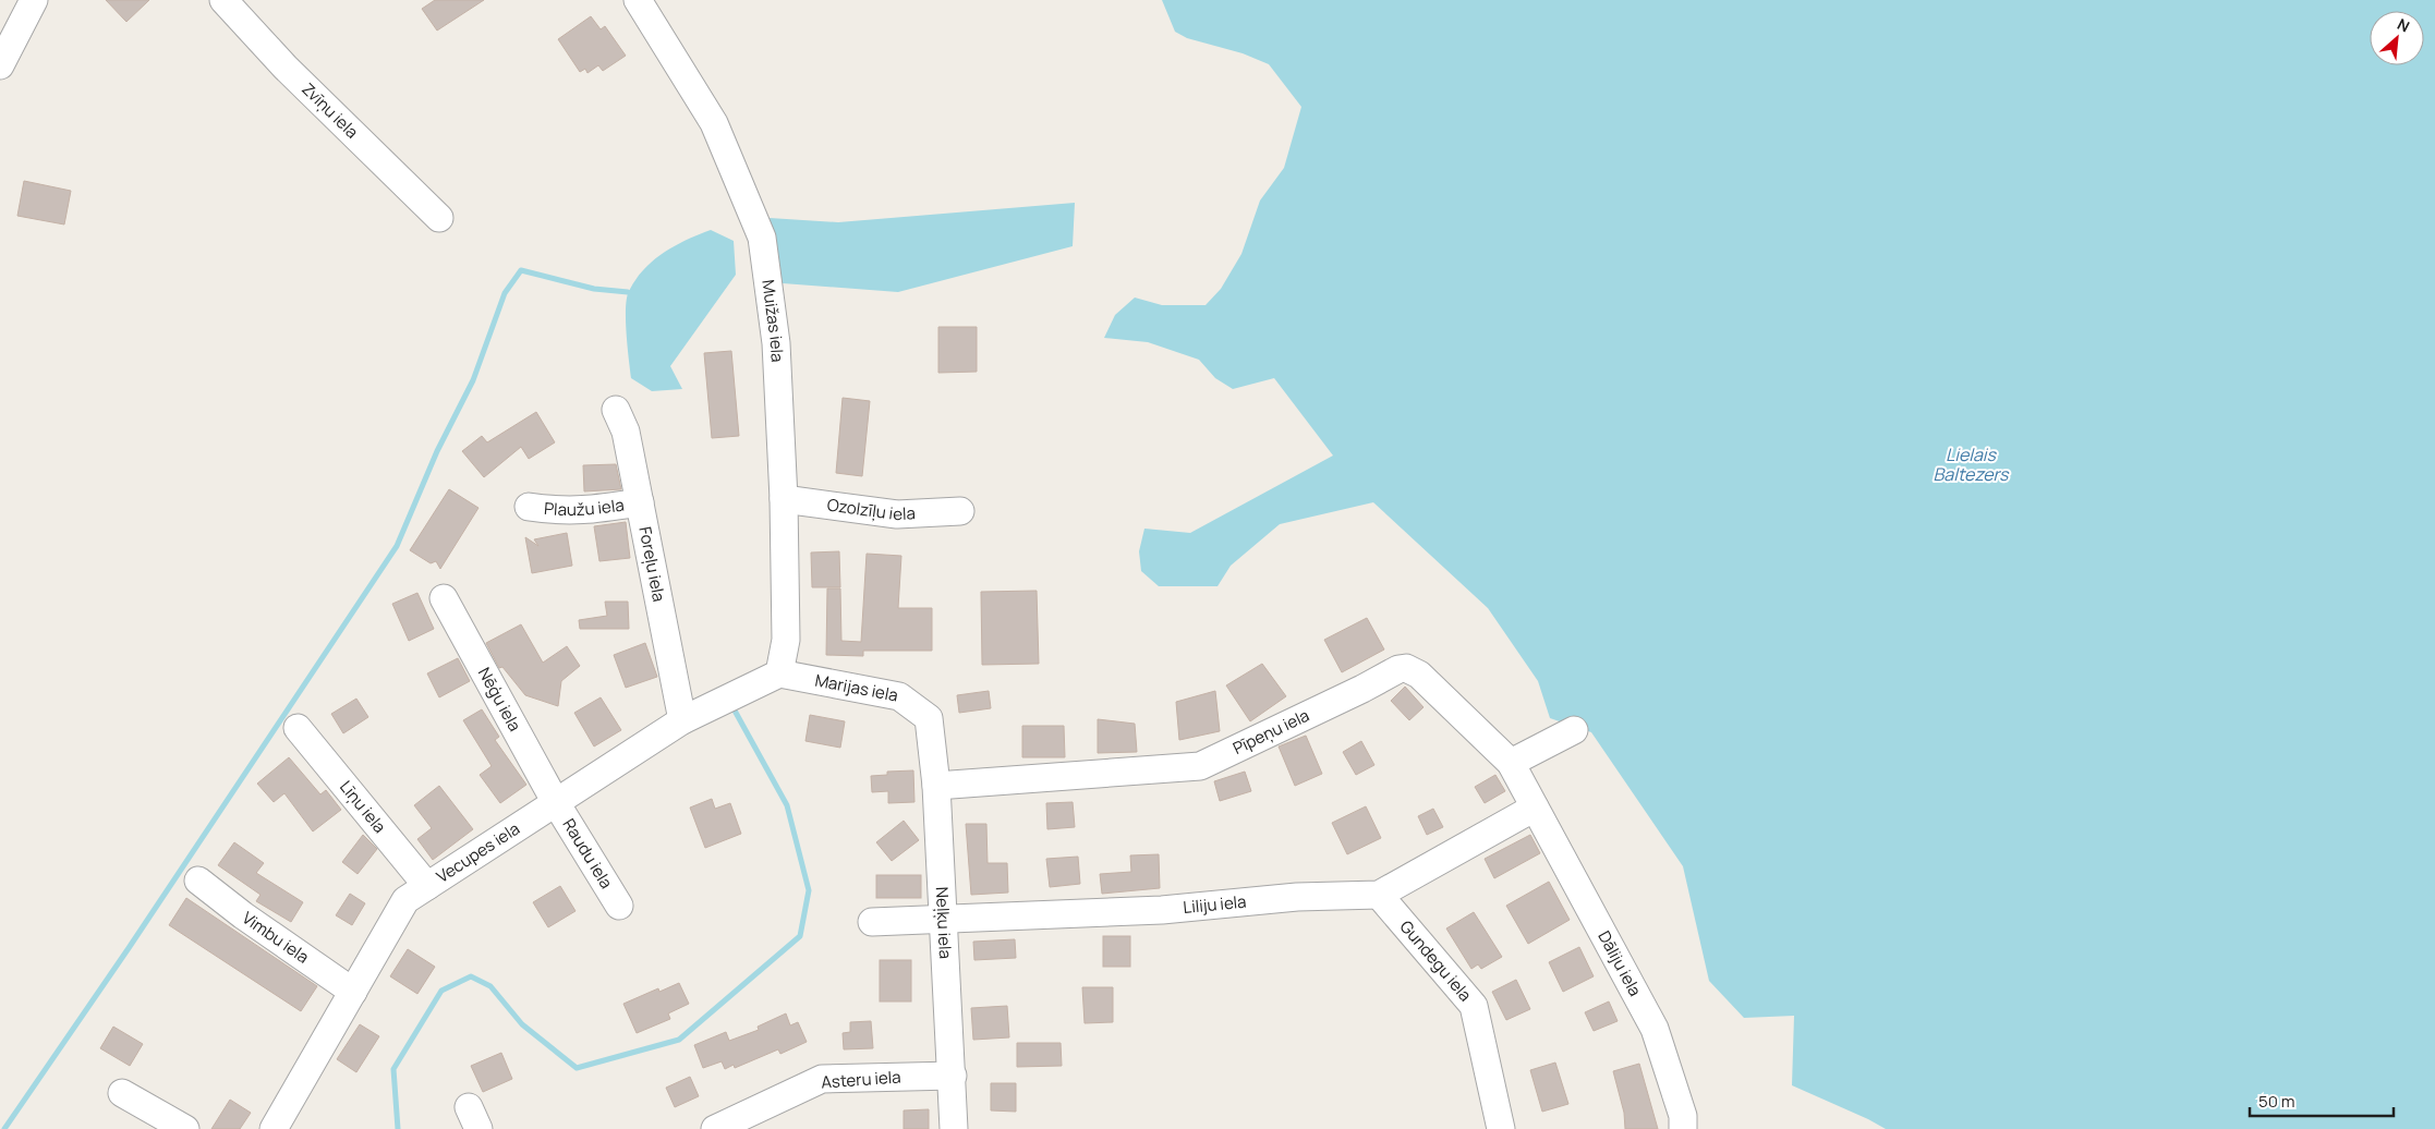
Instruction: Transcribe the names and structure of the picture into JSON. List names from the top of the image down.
{
  "streets": {
    "street": [
      "Zvīņu iela",
      "Muižas iela",
      "Plaužu iela",
      "Ozolzīļu iela",
      "Foreļu iela",
      "Marijas iela",
      "Nēģu iela",
      "Pīpeņu iela",
      "Līņu iela",
      "Vecupes iela",
      "Raudu iela",
      "Liliju iela",
      "Neļķu iela",
      "Vimbu iela",
      "Gundegu iela",
      "Dāliju iela",
      "Asteru iela"
    ]
  },
  "crossings": [
    ["Muižas iela", "Ozolzīļu iela"],
    ["Muižas iela", "Marijas iela"],
    ["Muižas iela", "Vecupes iela"],
    ["Plaužu iela", "Foreļu iela"],
    ["Foreļu iela", "Vecupes iela"],
    ["Marijas iela", "Vecupes iela"],
    ["Marijas iela", "Neļķu iela"],
    ["Nēģu iela", "Vecupes iela"],
    ["Nēģu iela", "Raudu iela"],
    ["Pīpeņu iela", "Liliju iela"],
    ["Pīpeņu iela", "Neļķu iela"],
    ["Pīpeņu iela", "Dāliju iela"],
    ["Līņu iela", "Vecupes iela"],
    ["Vecupes iela", "Raudu iela"],
    ["Vecupes iela", "Vimbu iela"],
    ["Liliju iela", "Neļķu iela"],
    ["Liliju iela", "Gundegu iela"],
    ["Liliju iela", "Dāliju iela"],
    ["Neļķu iela", "Asteru iela"]
  ],
  "water": ["Lielais Baltezers"],
  "scale_bar": "50 m",
  "north": "top right"
}
